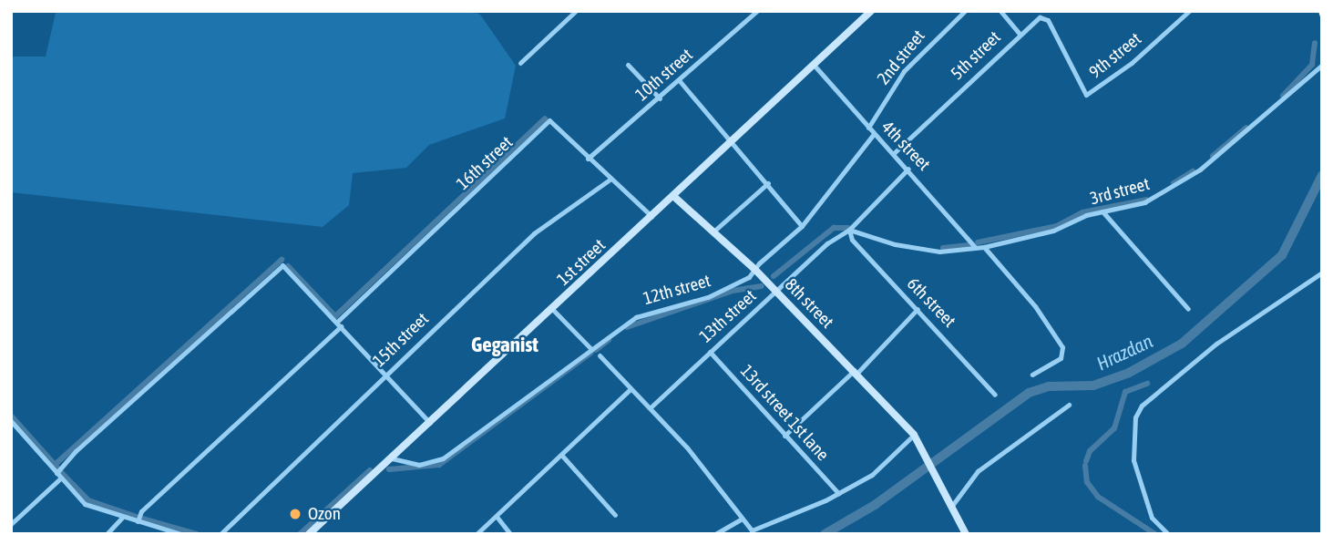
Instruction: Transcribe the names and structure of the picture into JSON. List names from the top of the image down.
{
  "streets": {
    "main road": ["1st street", "8th street"],
    "street": [
      "5th street",
      "9th street",
      "2nd street",
      "10th street",
      "4th street",
      "16th street",
      "3rd street",
      "12th street",
      "6th street",
      "13th street",
      "15th street",
      "13rd street 1st lane"
    ]
  },
  "crossings": [
    ["5th street", "9th street"],
    ["5th street", "4th street"],
    ["2nd street", "4th street"],
    ["10th street", "16th street"],
    ["4th street", "3rd street"],
    ["4th street", "1st street"],
    ["4th street", "12th street"],
    ["4th street", "13th street"],
    ["16th street", "1st street"],
    ["16th street", "15th street"],
    ["3rd street", "6th street"],
    ["3rd street", "13th street"],
    ["1st street", "12th street"],
    ["1st street", "8th street"],
    ["12th street", "8th street"],
    ["6th street", "13th street"],
    ["8th street", "13th street"],
    ["13th street", "13rd street 1st lane"]
  ],
  "districts": ["Geganist"],
  "water": ["Hrazdan"],
  "places": ["Ozon"]
}
